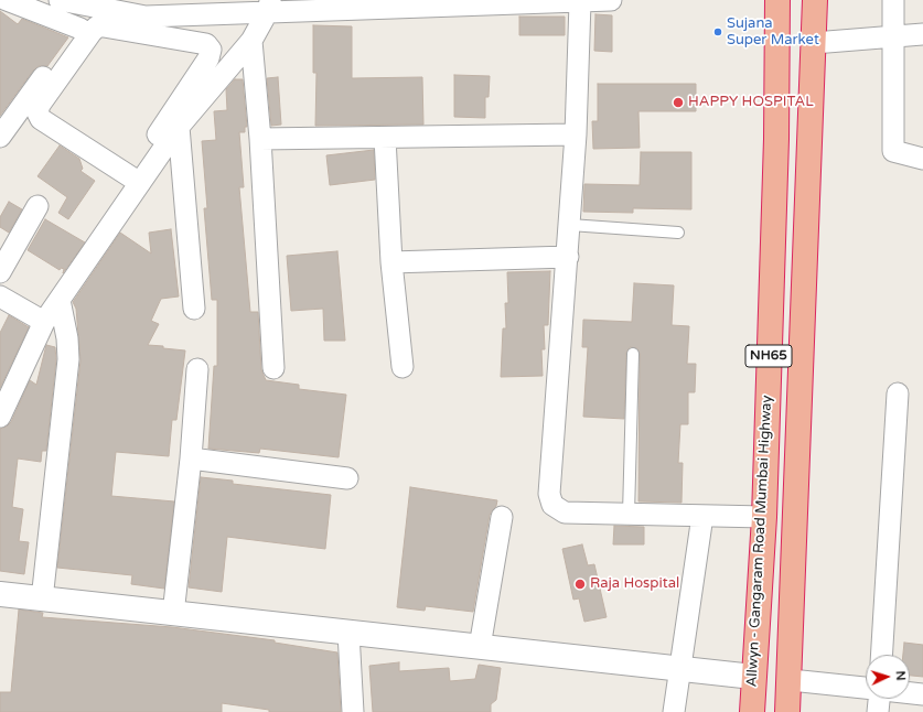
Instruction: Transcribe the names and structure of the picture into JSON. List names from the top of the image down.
{
  "streets": {
    "highway": ["NH65", "Allwyn - Gangaram Road Mumbai Highway"]
  },
  "places": ["Sujana Super Market", "HAPPY HOSPITAL", "Raja Hospital"],
  "north": "right"
}
